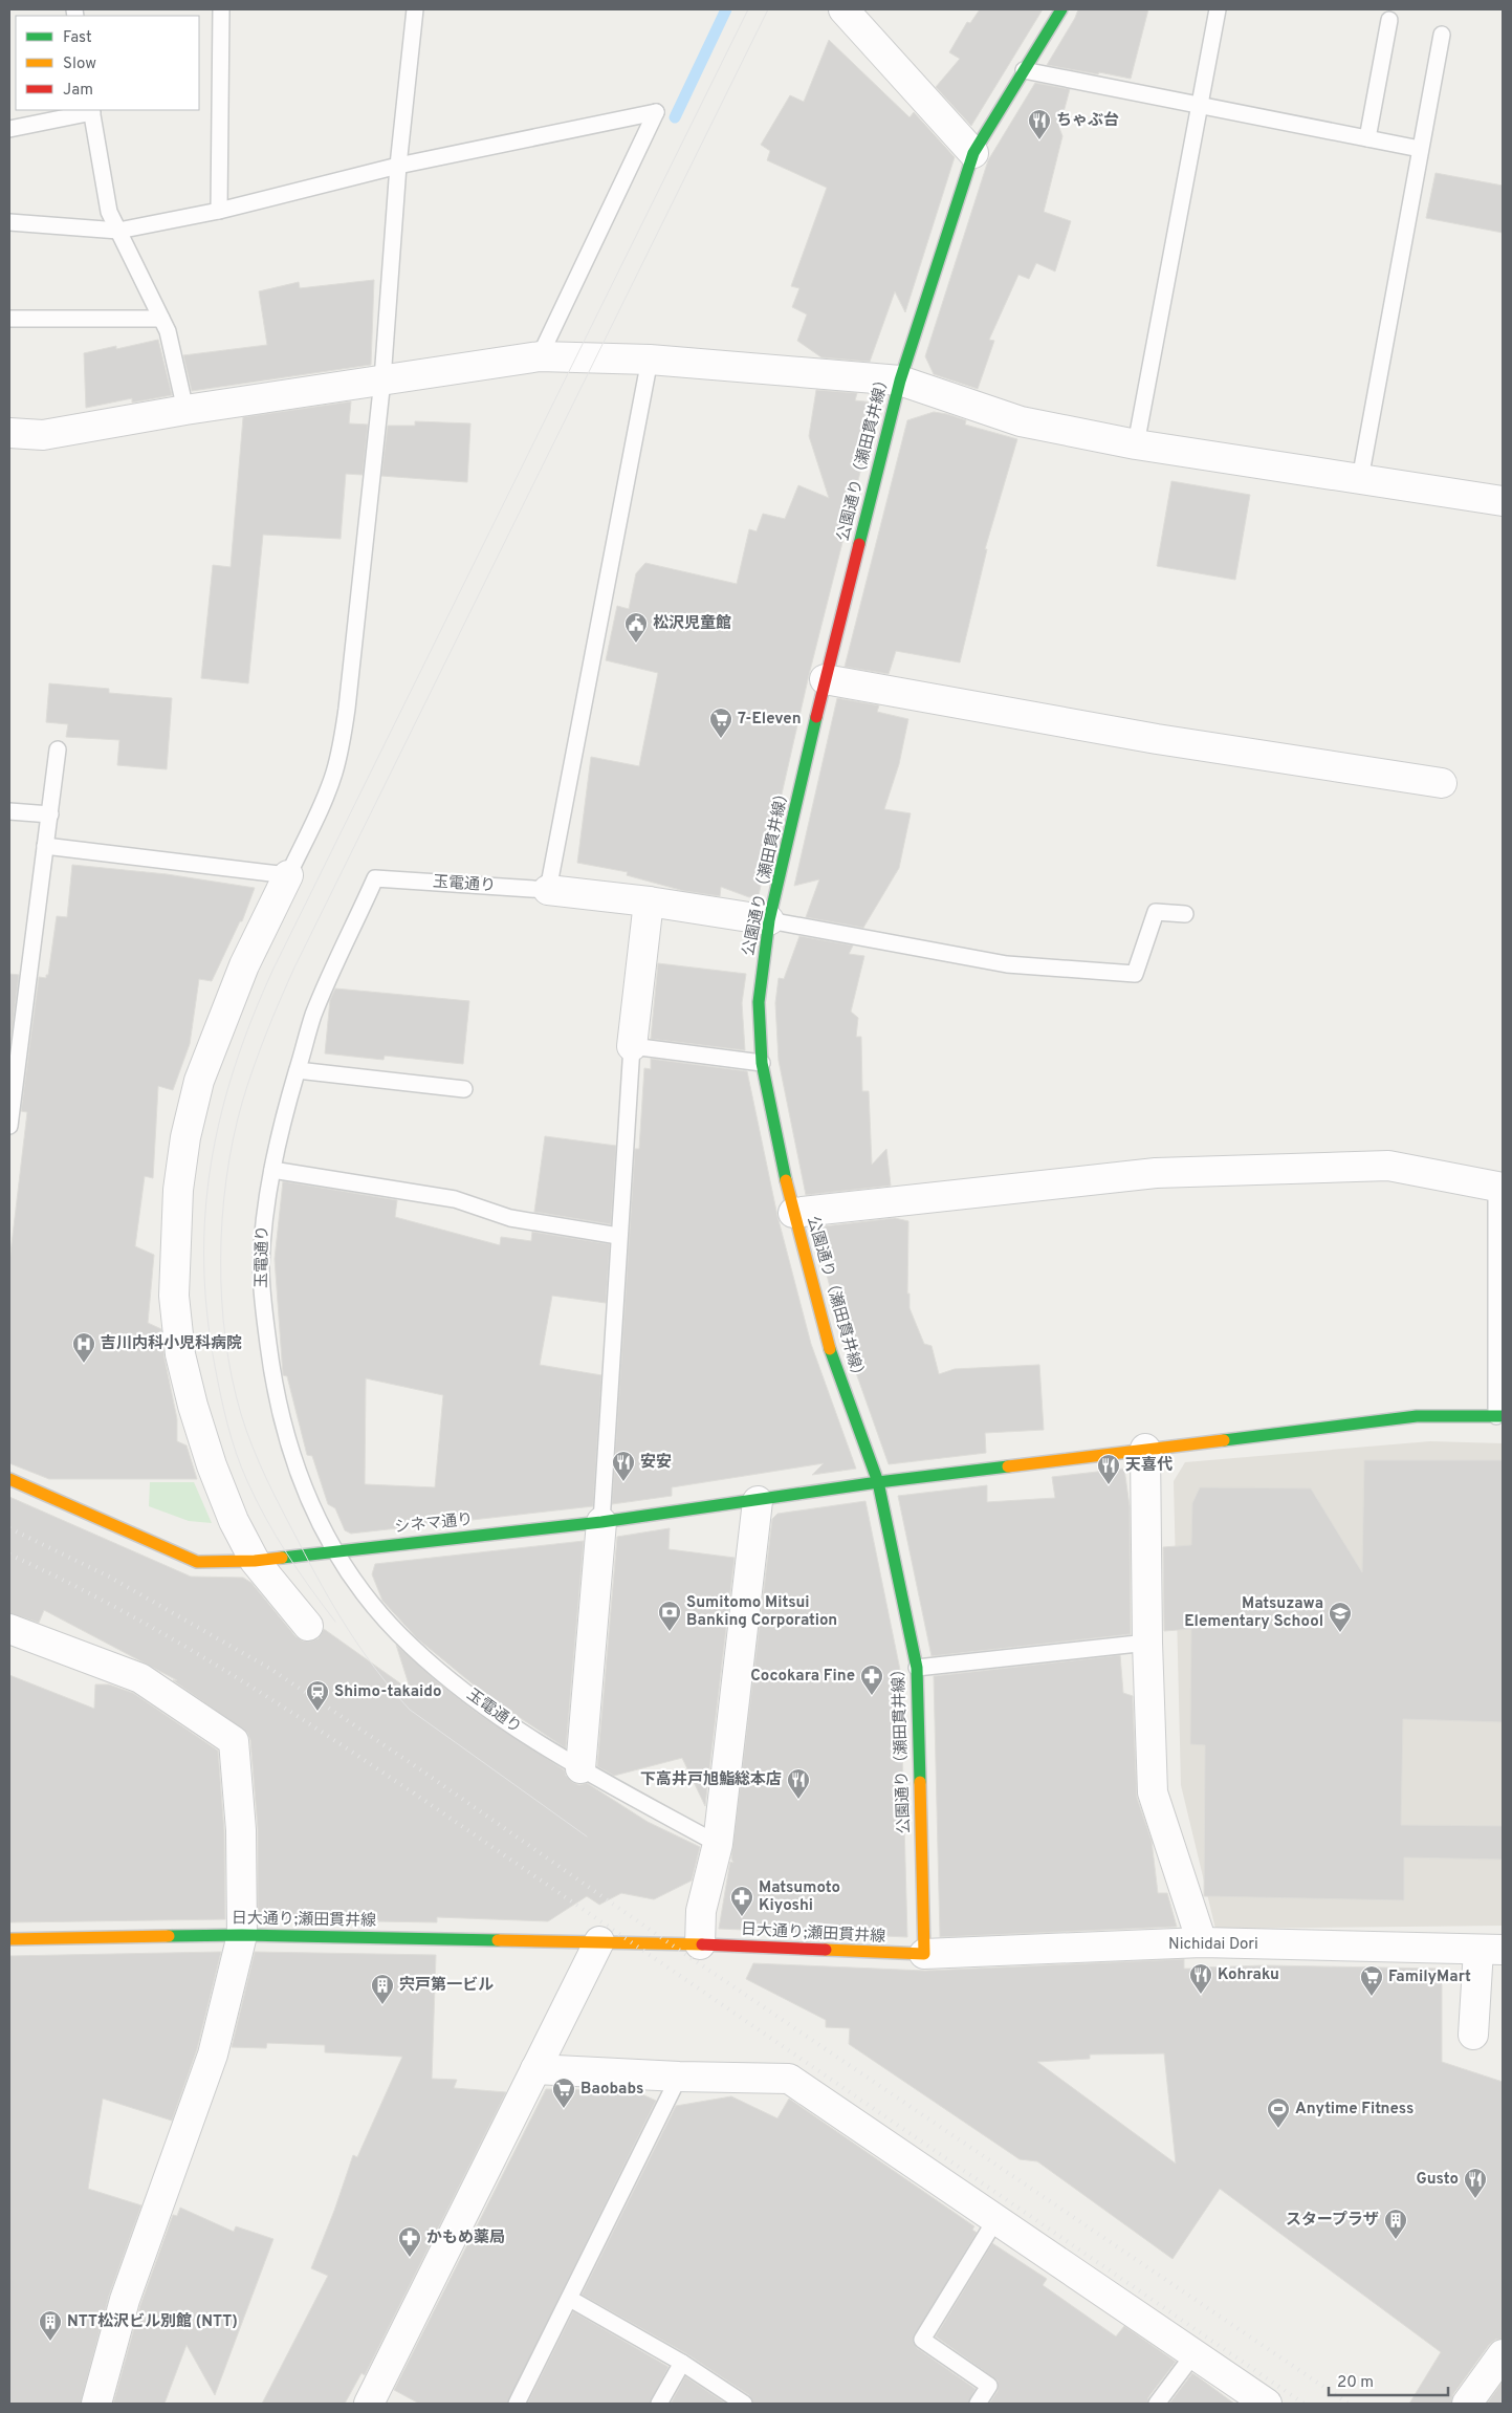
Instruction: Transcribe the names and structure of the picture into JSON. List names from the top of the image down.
{
  "streets": {
    "main road": ["公園通り（瀬田貫井線）", "シネマ通り", "日大通り;瀬田貫井線"],
    "street": ["玉電通り", "Nichidai Dori"]
  },
  "crossings": [
    ["公園通り（瀬田貫井線）", "玉電通り"],
    ["公園通り（瀬田貫井線）", "シネマ通り"],
    ["公園通り（瀬田貫井線）", "日大通り;瀬田貫井線"],
    ["公園通り（瀬田貫井線）", "Nichidai Dori"],
    ["玉電通り", "シネマ通り"],
    ["日大通り;瀬田貫井線", "Nichidai Dori"]
  ],
  "places": {
    "restaurant": [
      "ちゃぶ台",
      "安安",
      "天喜代",
      "下高井戸旭鮨総本店",
      "Kohraku",
      "Gusto"
    ],
    "public building": ["松沢児童館"],
    "supermarket": ["7-Eleven", "FamilyMart", "Baobabs"],
    "hospital": ["吉川内科小児科病院"],
    "bank": ["Sumitomo Mitsui Banking Corporation"],
    "school or university": ["Matsuzawa Elementary School"],
    "pharmacy": ["Cocokara Fine", "Matsumoto Kiyoshi", "かもめ薬局"],
    "station": ["Shimo-takaido"],
    "building": ["宍戸第一ビル", "スタープラザ", "NTT松沢ビル別館 (NTT)"],
    "sports": ["Anytime Fitness"]
  },
  "legend": ["Fast", "Slow", "Jam"],
  "scale_bar": "20 m"
}
